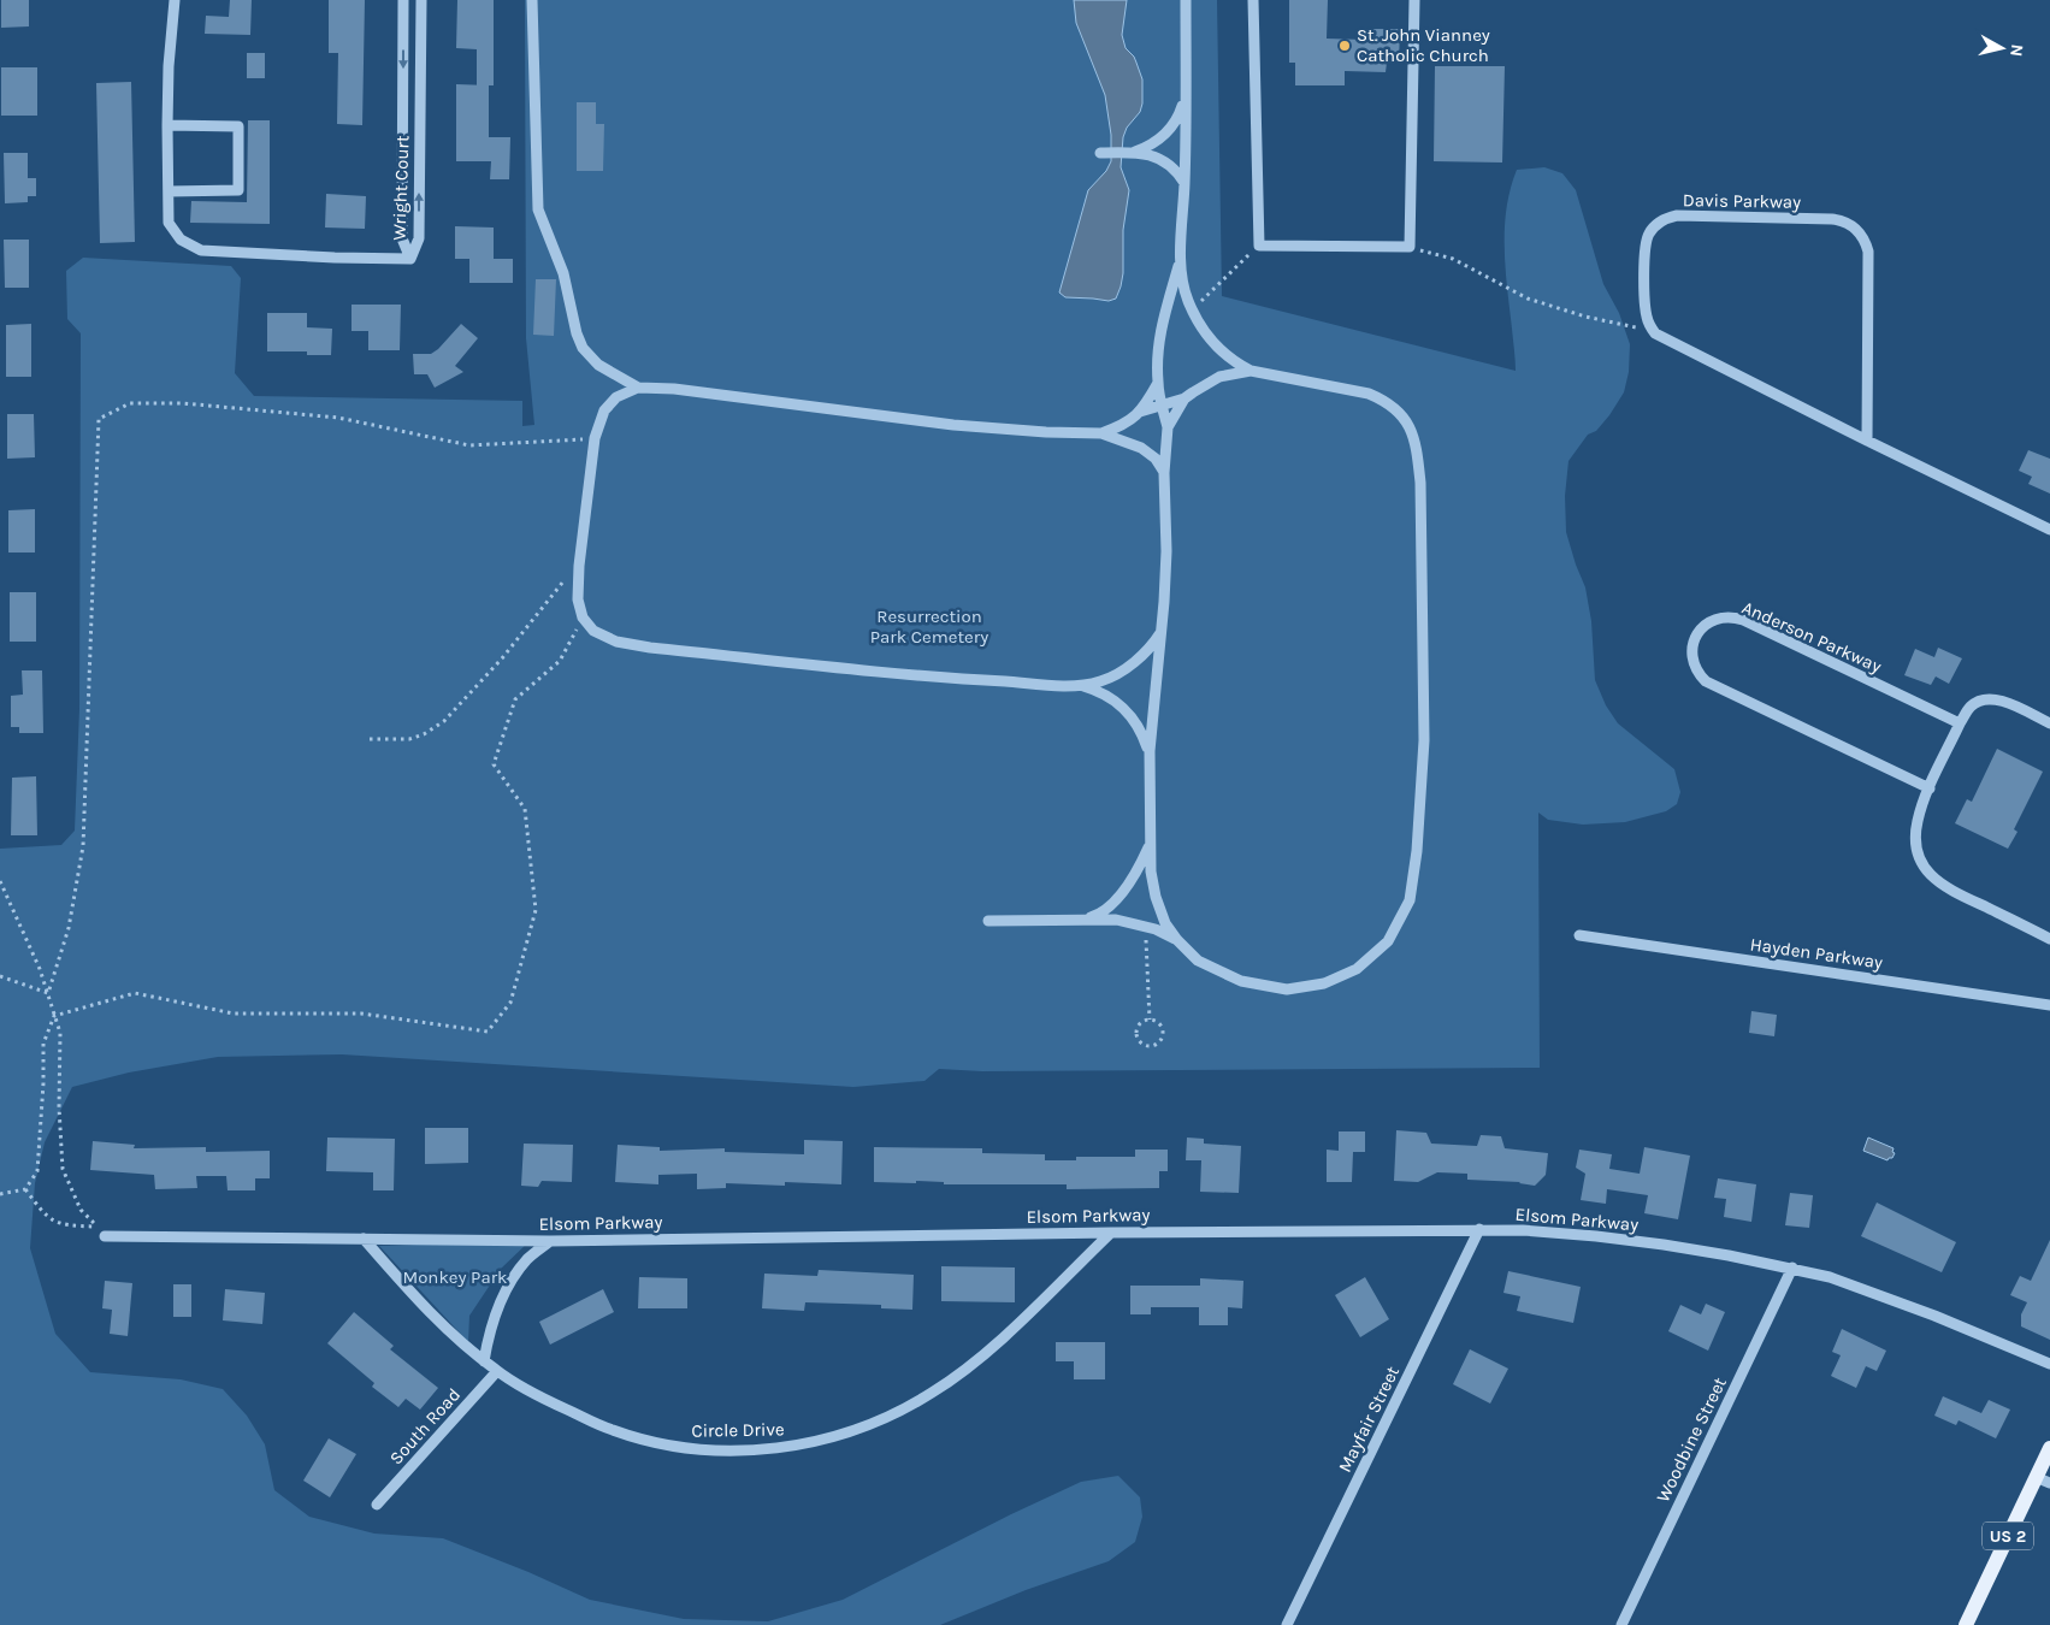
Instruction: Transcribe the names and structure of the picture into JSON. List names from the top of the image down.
{
  "streets": {
    "main road": ["US 2"],
    "street": [
      "Wright Court",
      "Davis Parkway",
      "Anderson Parkway",
      "Hayden Parkway",
      "Elsom Parkway",
      "Mayfair Street",
      "South Road",
      "Circle Drive",
      "Woodbine Street"
    ]
  },
  "crossings": [
    ["Elsom Parkway", "Mayfair Street"],
    ["Elsom Parkway", "Circle Drive"],
    ["Elsom Parkway", "Woodbine Street"],
    ["South Road", "Circle Drive"]
  ],
  "parks": ["Resurrection Park Cemetery", "Monkey Park"],
  "places": ["St. John Vianney Catholic Church"],
  "north": "right"
}
